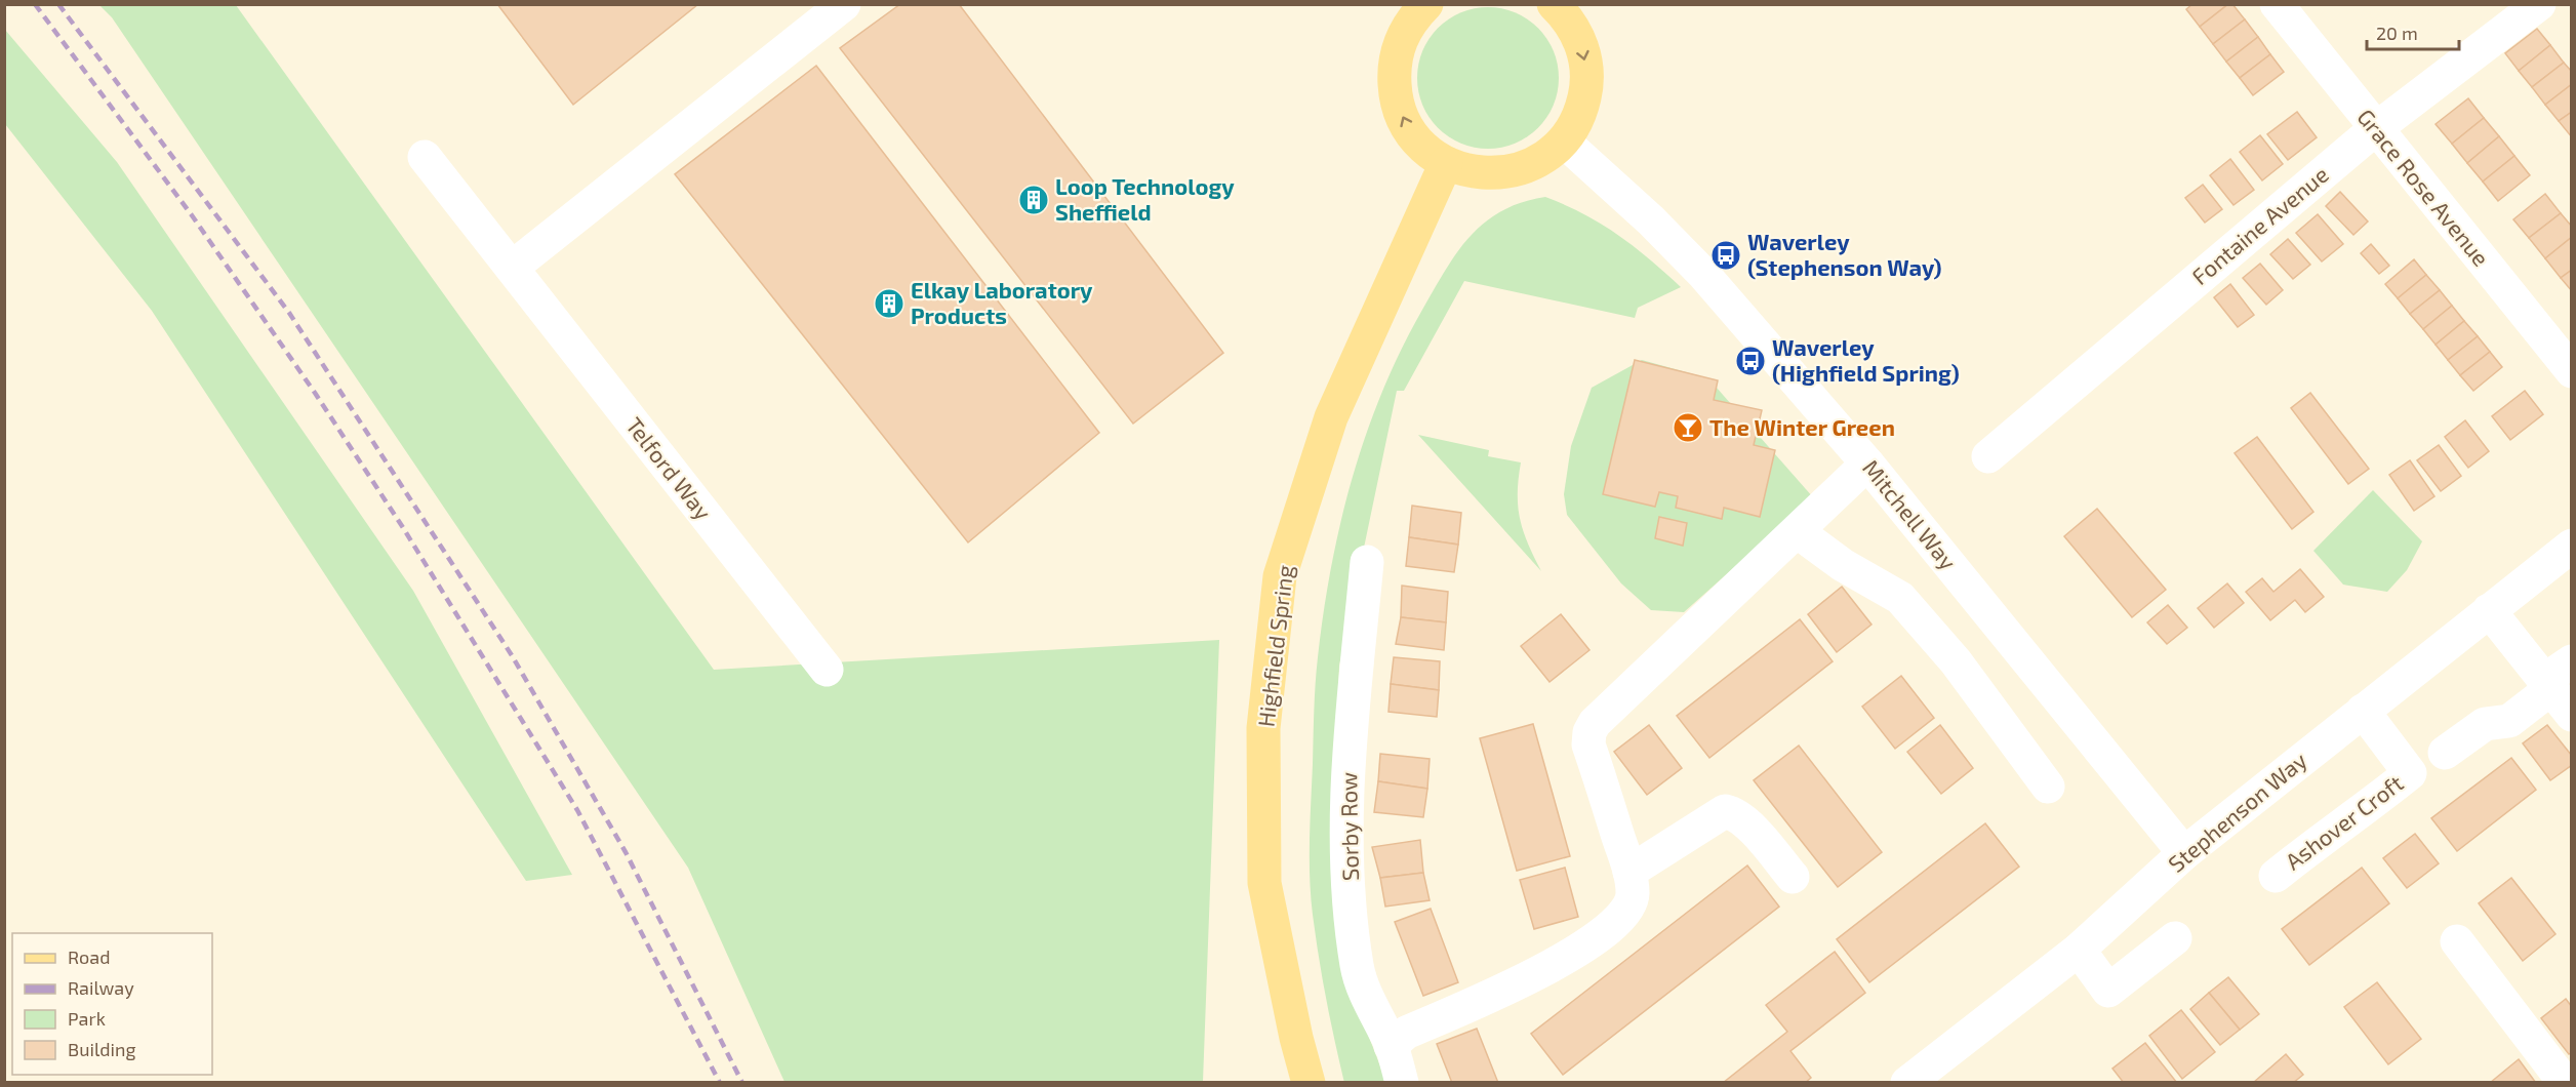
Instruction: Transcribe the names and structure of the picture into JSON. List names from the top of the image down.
{
  "streets": {
    "main road": ["Highfield Spring"],
    "street": [
      "Grace Rose Avenue",
      "Fontaine Avenue",
      "Telford Way",
      "Mitchell Way",
      "Stephenson Way",
      "Ashover Croft",
      "Sorby Row"
    ]
  },
  "crossings": [
    ["Grace Rose Avenue", "Fontaine Avenue"],
    ["Mitchell Way", "Stephenson Way"],
    ["Stephenson Way", "Ashover Croft"]
  ],
  "places": {
    "building": ["Loop Technology Sheffield", "Elkay Laboratory Products"],
    "bus stop": ["Waverley (Stephenson Way)", "Waverley (Highfield Spring)"],
    "bar": ["The Winter Green"]
  },
  "legend": [
    "Road",
    "Railway",
    "Park",
    "Building"
  ],
  "scale_bar": "20 m"
}
